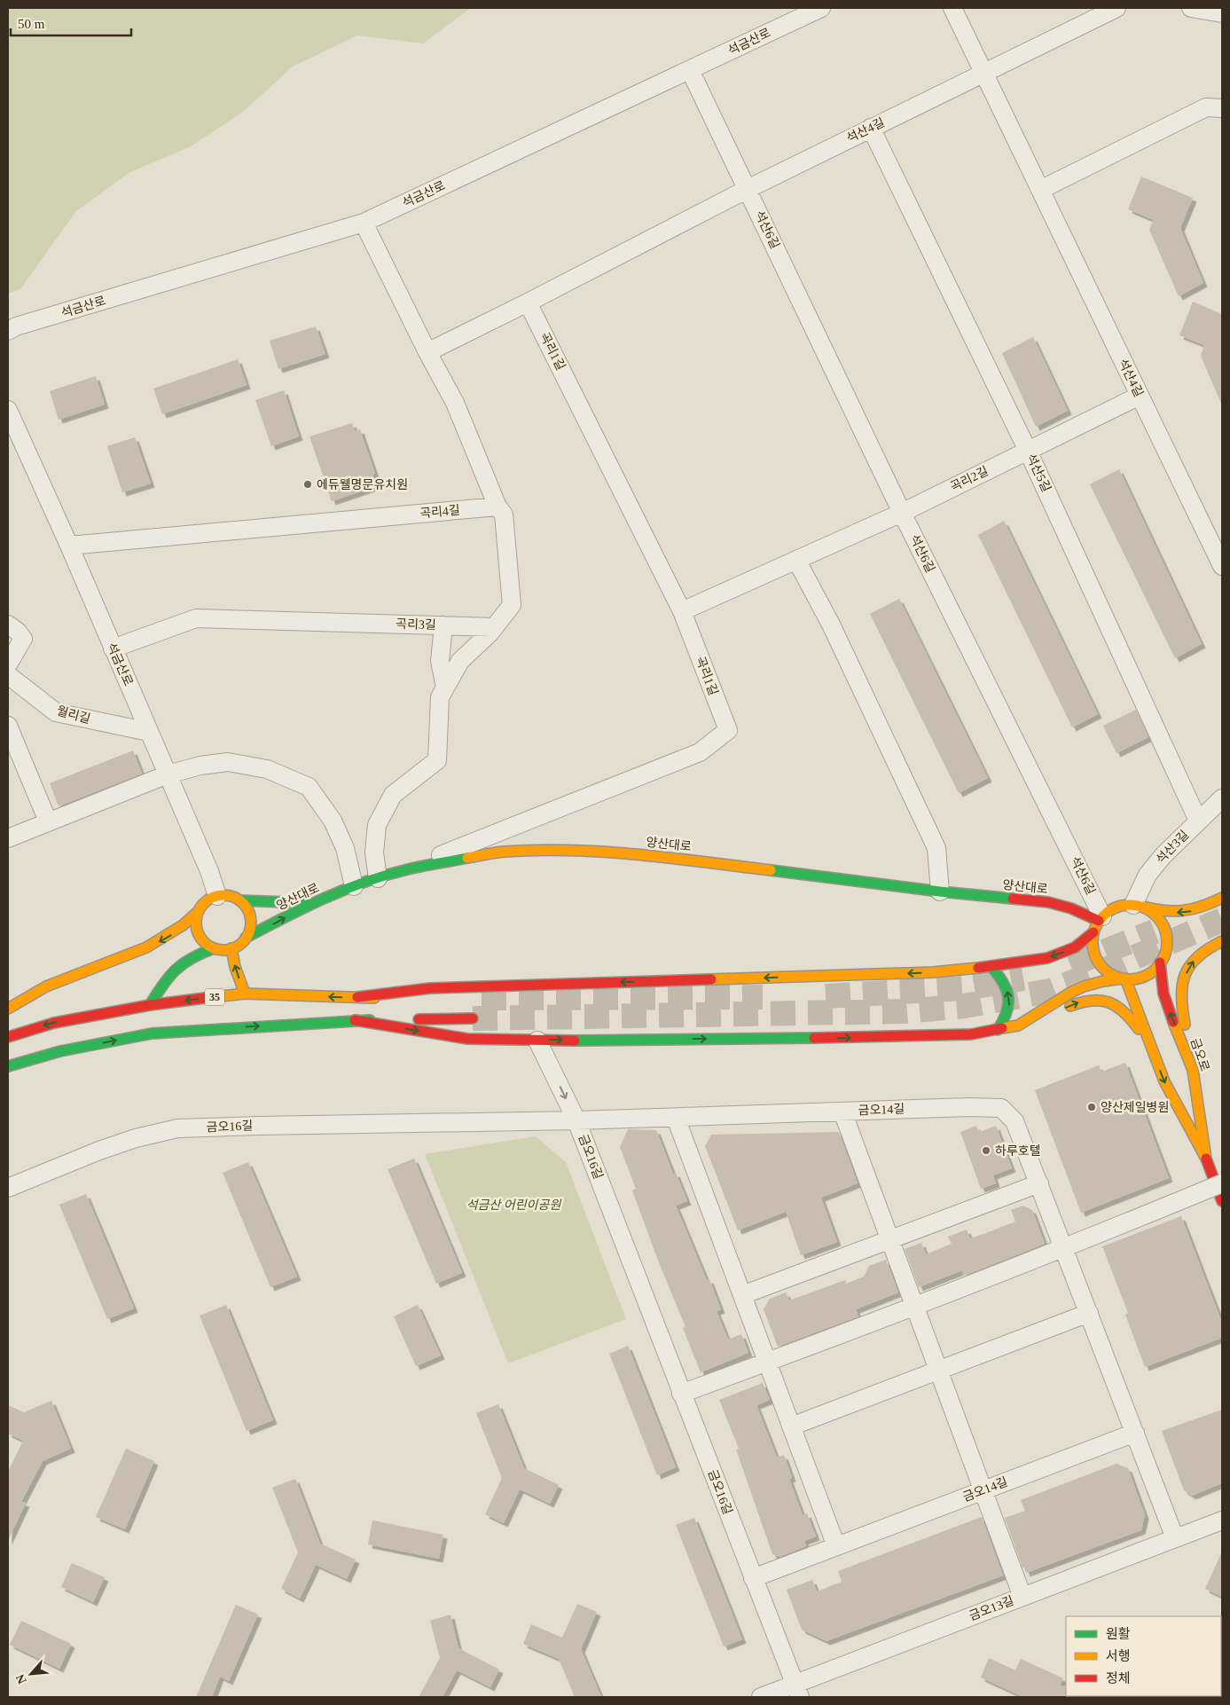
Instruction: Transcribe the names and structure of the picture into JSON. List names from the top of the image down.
{
  "streets": {
    "main road": ["양산대로", "35", "금오로"],
    "street": [
      "석금산로",
      "석산4길",
      "석산6길",
      "곡리1길",
      "석산5길",
      "곡리2길",
      "곡리4길",
      "곡리3길",
      "월리길",
      "석산3길",
      "금오14길",
      "금오16길",
      "금오13길"
    ]
  },
  "crossings": [
    ["석금산로", "석산6길"],
    ["석금산로", "곡리4길"],
    ["석금산로", "곡리3길"],
    ["석금산로", "월리길"],
    ["석금산로", "양산대로"],
    ["석산4길", "석산6길"],
    ["석산4길", "석산5길"],
    ["석산4길", "곡리2길"],
    ["석산6길", "곡리2길"],
    ["석산6길", "양산대로"],
    ["석산6길", "석산3길"],
    ["석산6길", "금오로"],
    ["곡리1길", "곡리2길"],
    ["곡리1길", "양산대로"],
    ["석산5길", "곡리2길"],
    ["석산5길", "석산3길"],
    ["곡리3길", "양산대로"],
    ["양산대로", "석산3길"],
    ["양산대로", "금오로"],
    ["석산3길", "금오로"],
    ["금오14길", "금오16길"],
    ["금오14길", "금오13길"],
    ["금오16길", "금오13길"]
  ],
  "parks": ["석금산 어린이공원"],
  "places": ["에듀웰명문유치원", "양산제일병원", "하루호텔"],
  "legend": ["원활", "서행", "정체"],
  "scale_bar": "50 m",
  "north": "bottom left"
}
